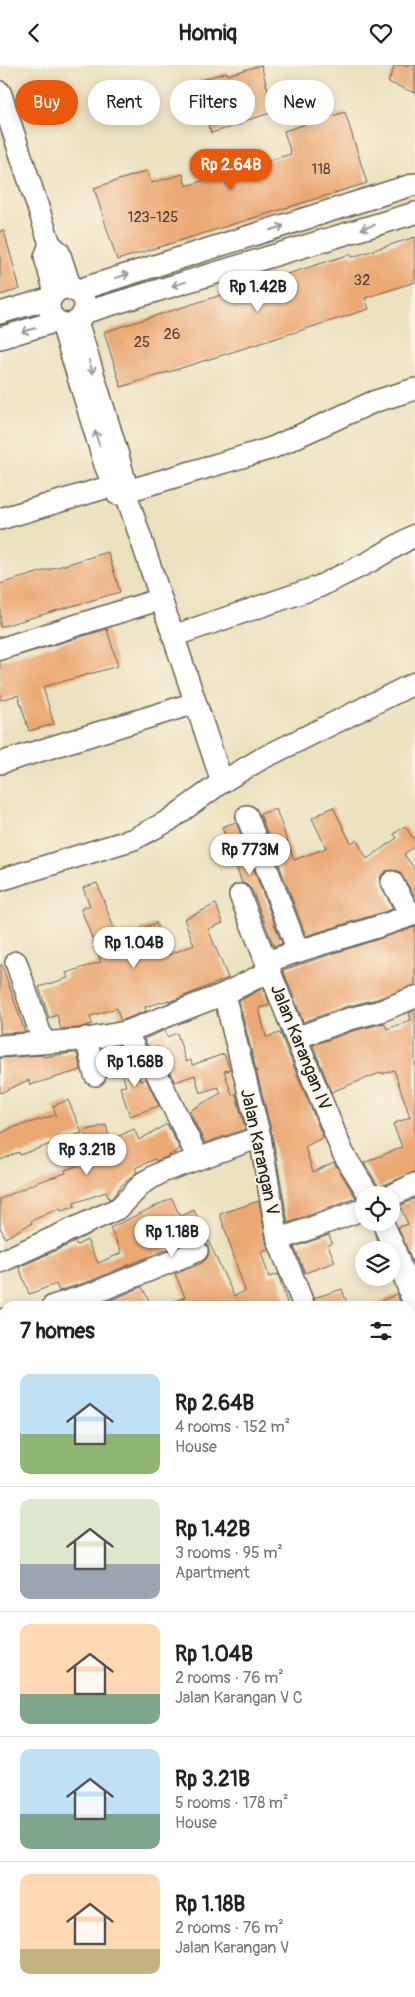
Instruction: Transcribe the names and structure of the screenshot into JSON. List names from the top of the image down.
{
  "streets": {
    "street": ["Jalan Karangan IV", "Jalan Karangan V"]
  },
  "house_numbers": [
    "118",
    "123-125",
    "32",
    "26",
    "25"
  ],
  "page": {
    "header": "Homiq",
    "chip": [
      "Buy",
      "Rent",
      "Filters",
      "New"
    ],
    "price": [
      "Rp 2.64B",
      "Rp 1.42B",
      "Rp 773M",
      "Rp 1.04B",
      "Rp 1.68B",
      "Rp 3.21B",
      "Rp 1.18B"
    ],
    "heading": "7 homes",
    "list": [
      {
        "name": "Rp 2.64B",
        "note": "4 rooms · 152 m² · House"
      },
      {
        "name": "Rp 1.42B",
        "note": "3 rooms · 95 m² · Apartment"
      },
      {
        "name": "Rp 1.04B",
        "note": "2 rooms · 76 m² · Jalan Karangan V C"
      },
      {
        "name": "Rp 3.21B",
        "note": "5 rooms · 178 m² · House"
      },
      {
        "name": "Rp 1.18B",
        "note": "2 rooms · 76 m² · Jalan Karangan V"
      }
    ]
  }
}
